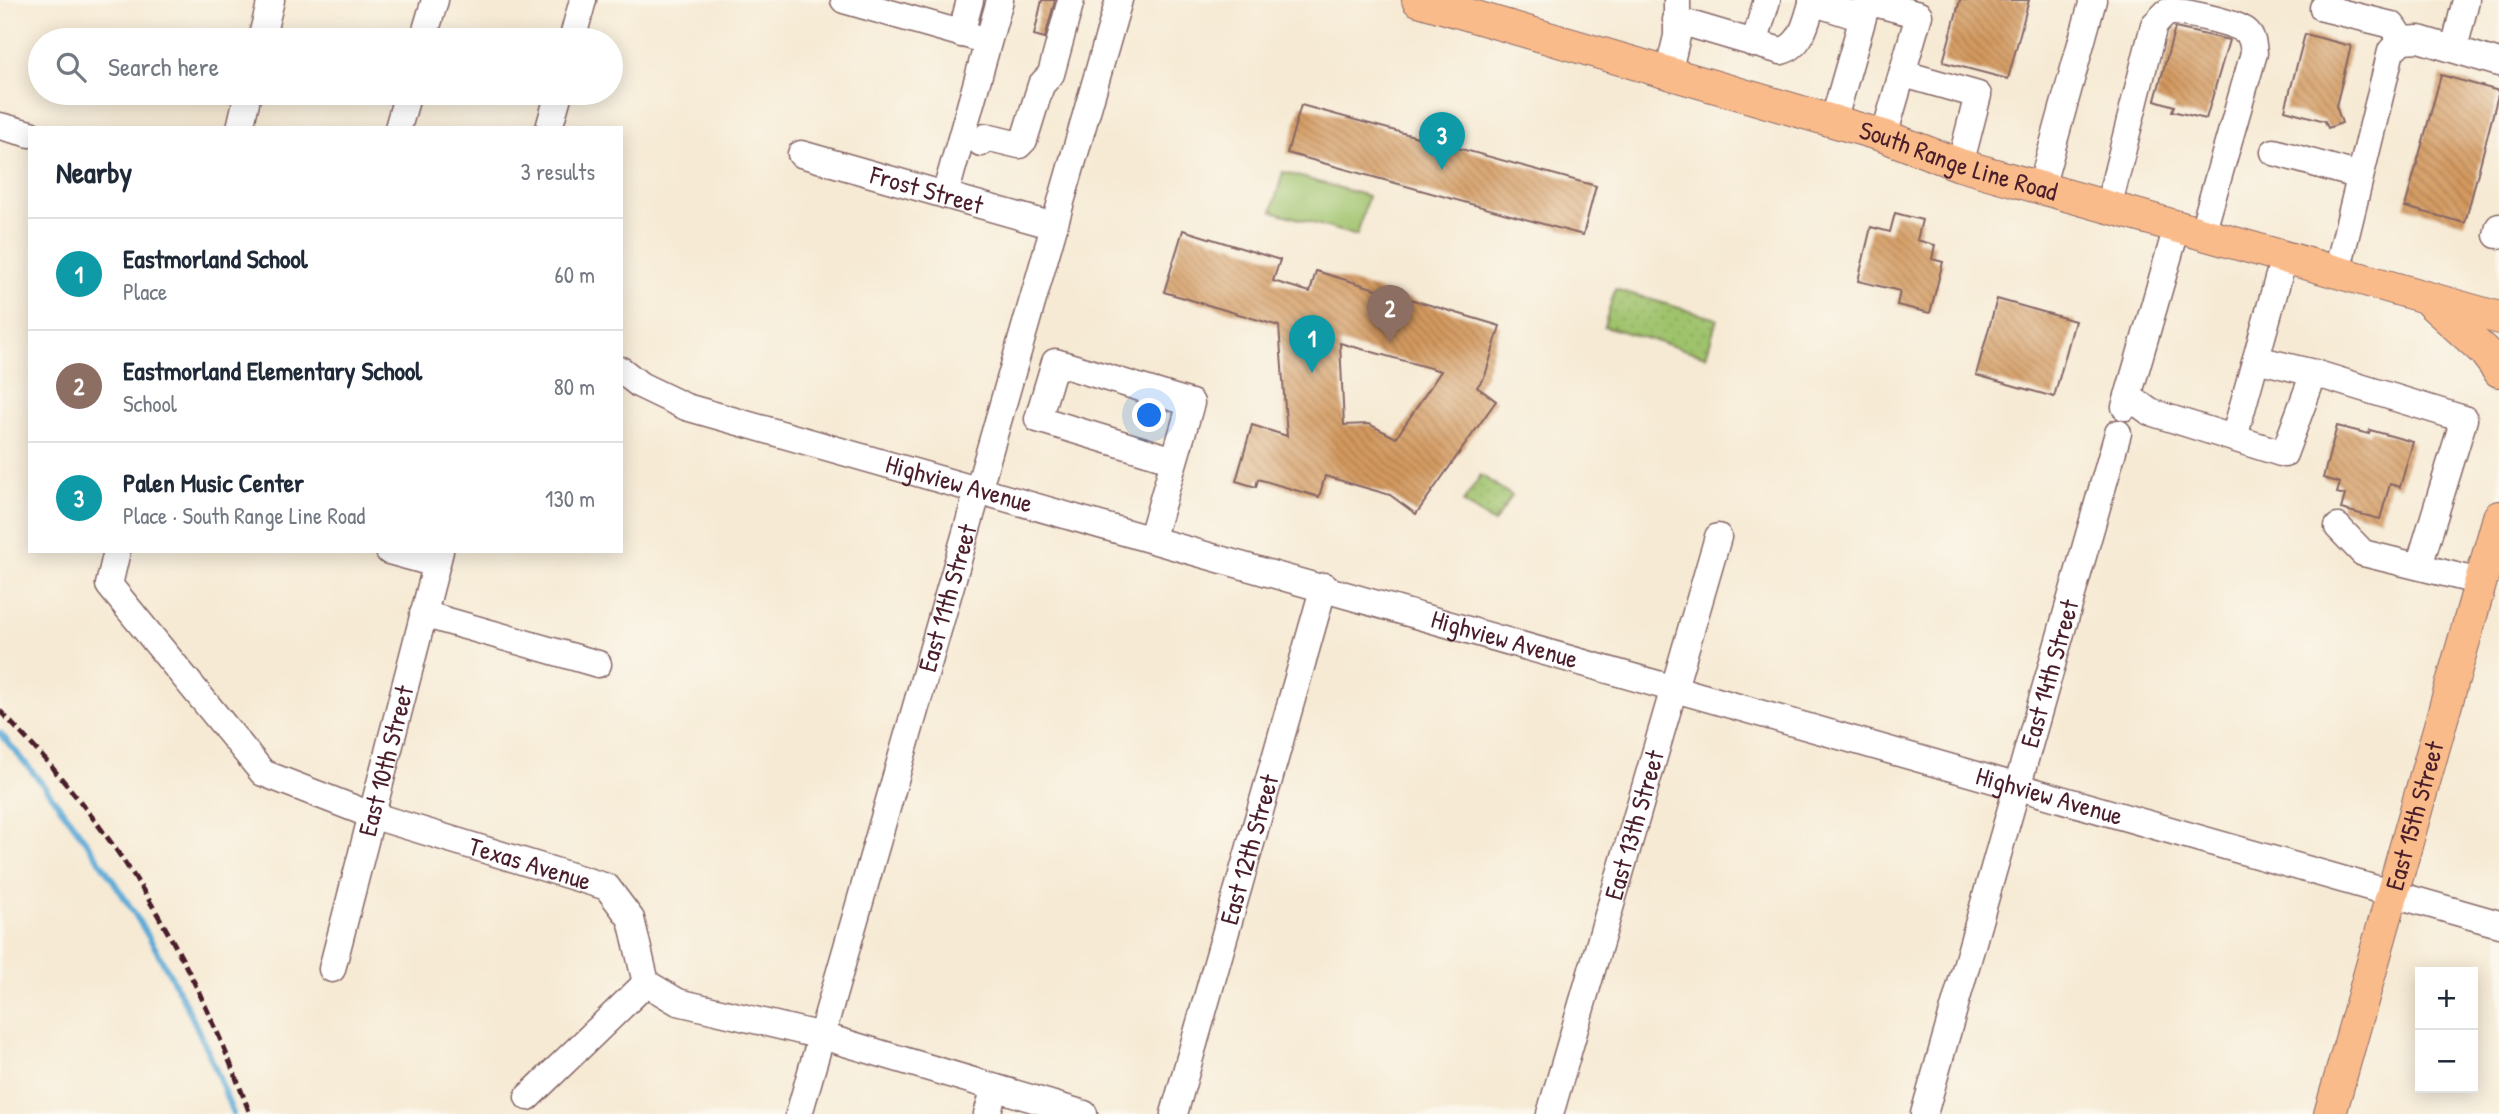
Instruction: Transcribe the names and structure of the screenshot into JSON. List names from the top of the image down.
{
  "streets": {
    "main road": ["South Range Line Road", "East 15th Street"],
    "street": [
      "Frost Street",
      "Highview Avenue",
      "East 11th Street",
      "East 14th Street",
      "East 10th Street",
      "East 13th Street",
      "East 12th Street",
      "Texas Avenue"
    ]
  },
  "crossings": [
    ["Frost Street", "East 11th Street"],
    ["Highview Avenue", "East 11th Street"],
    ["Highview Avenue", "East 14th Street"],
    ["Highview Avenue", "East 15th Street"],
    ["Highview Avenue", "East 13th Street"],
    ["Highview Avenue", "East 12th Street"],
    ["East 10th Street", "Texas Avenue"]
  ],
  "page": {
    "search": "Search here",
    "pins": ["3", "2", "1"],
    "heading": ["Nearby", "3 results"],
    "list": [
      {
        "mark": "1",
        "name": "Eastmorland School",
        "note": "Place",
        "value": "60 m"
      },
      {
        "mark": "2",
        "name": "Eastmorland Elementary School",
        "note": "School",
        "value": "80 m"
      },
      {
        "mark": "3",
        "name": "Palen Music Center",
        "note": "Place · South Range Line Road",
        "value": "130 m"
      }
    ],
    "map_buttons": ["+", "−"]
  }
}
